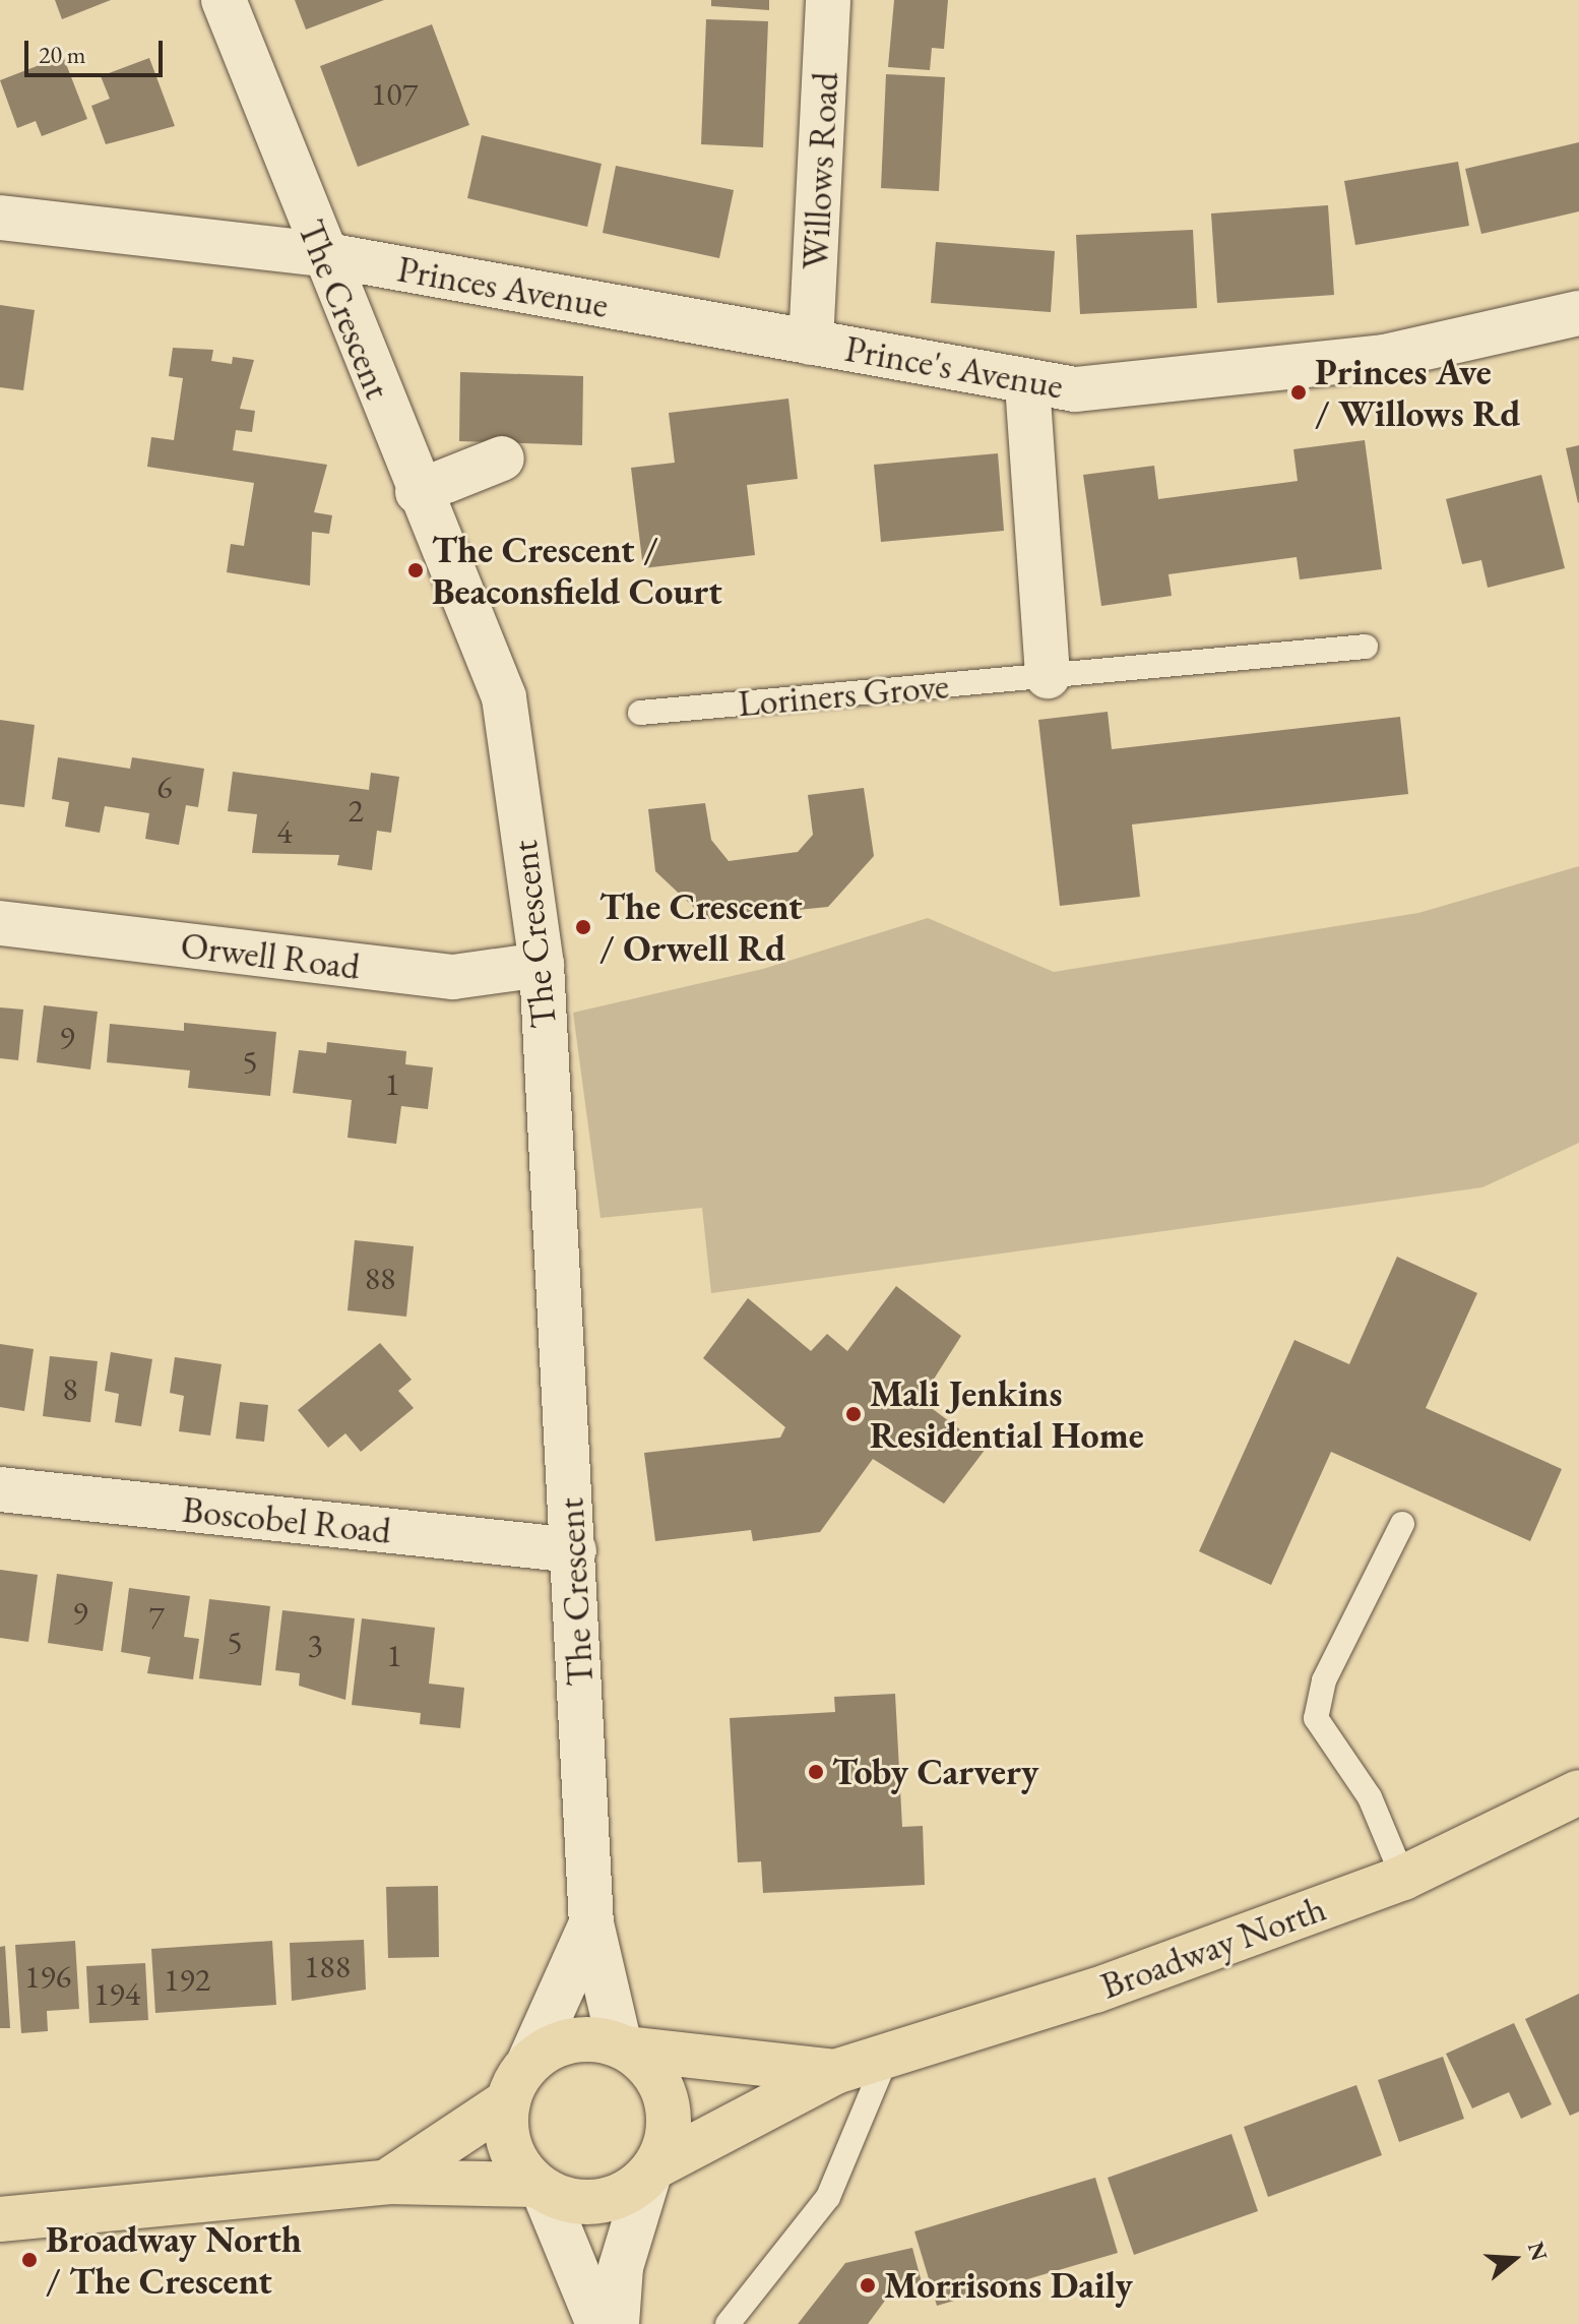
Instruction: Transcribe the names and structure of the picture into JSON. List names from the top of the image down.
{
  "streets": {
    "highway": ["Broadway North"],
    "street": [
      "Willows Road",
      "Princes Avenue",
      "The Crescent",
      "Prince's Avenue",
      "Orwell Road",
      "Boscobel Road"
    ],
    "lane": ["Loriners Grove"]
  },
  "crossings": [
    ["Willows Road", "Princes Avenue"],
    ["Willows Road", "Prince's Avenue"],
    ["Princes Avenue", "The Crescent"],
    ["Princes Avenue", "Prince's Avenue"],
    ["The Crescent", "Orwell Road"],
    ["The Crescent", "Boscobel Road"],
    ["The Crescent", "Broadway North"]
  ],
  "places": [
    "Princes Ave / Willows Rd",
    "The Crescent / Beaconsfield Court",
    "The Crescent / Orwell Rd",
    "Mali Jenkins Residential Home",
    "Toby Carvery",
    "Broadway North / The Crescent",
    "Morrisons Daily"
  ],
  "house_numbers": [
    "107",
    "6",
    "2",
    "4",
    "9",
    "5",
    "1",
    "88",
    "8",
    "9",
    "7",
    "5",
    "3",
    "1",
    "188",
    "196",
    "192",
    "194"
  ],
  "scale_bar": "20 m",
  "north": "right"
}
